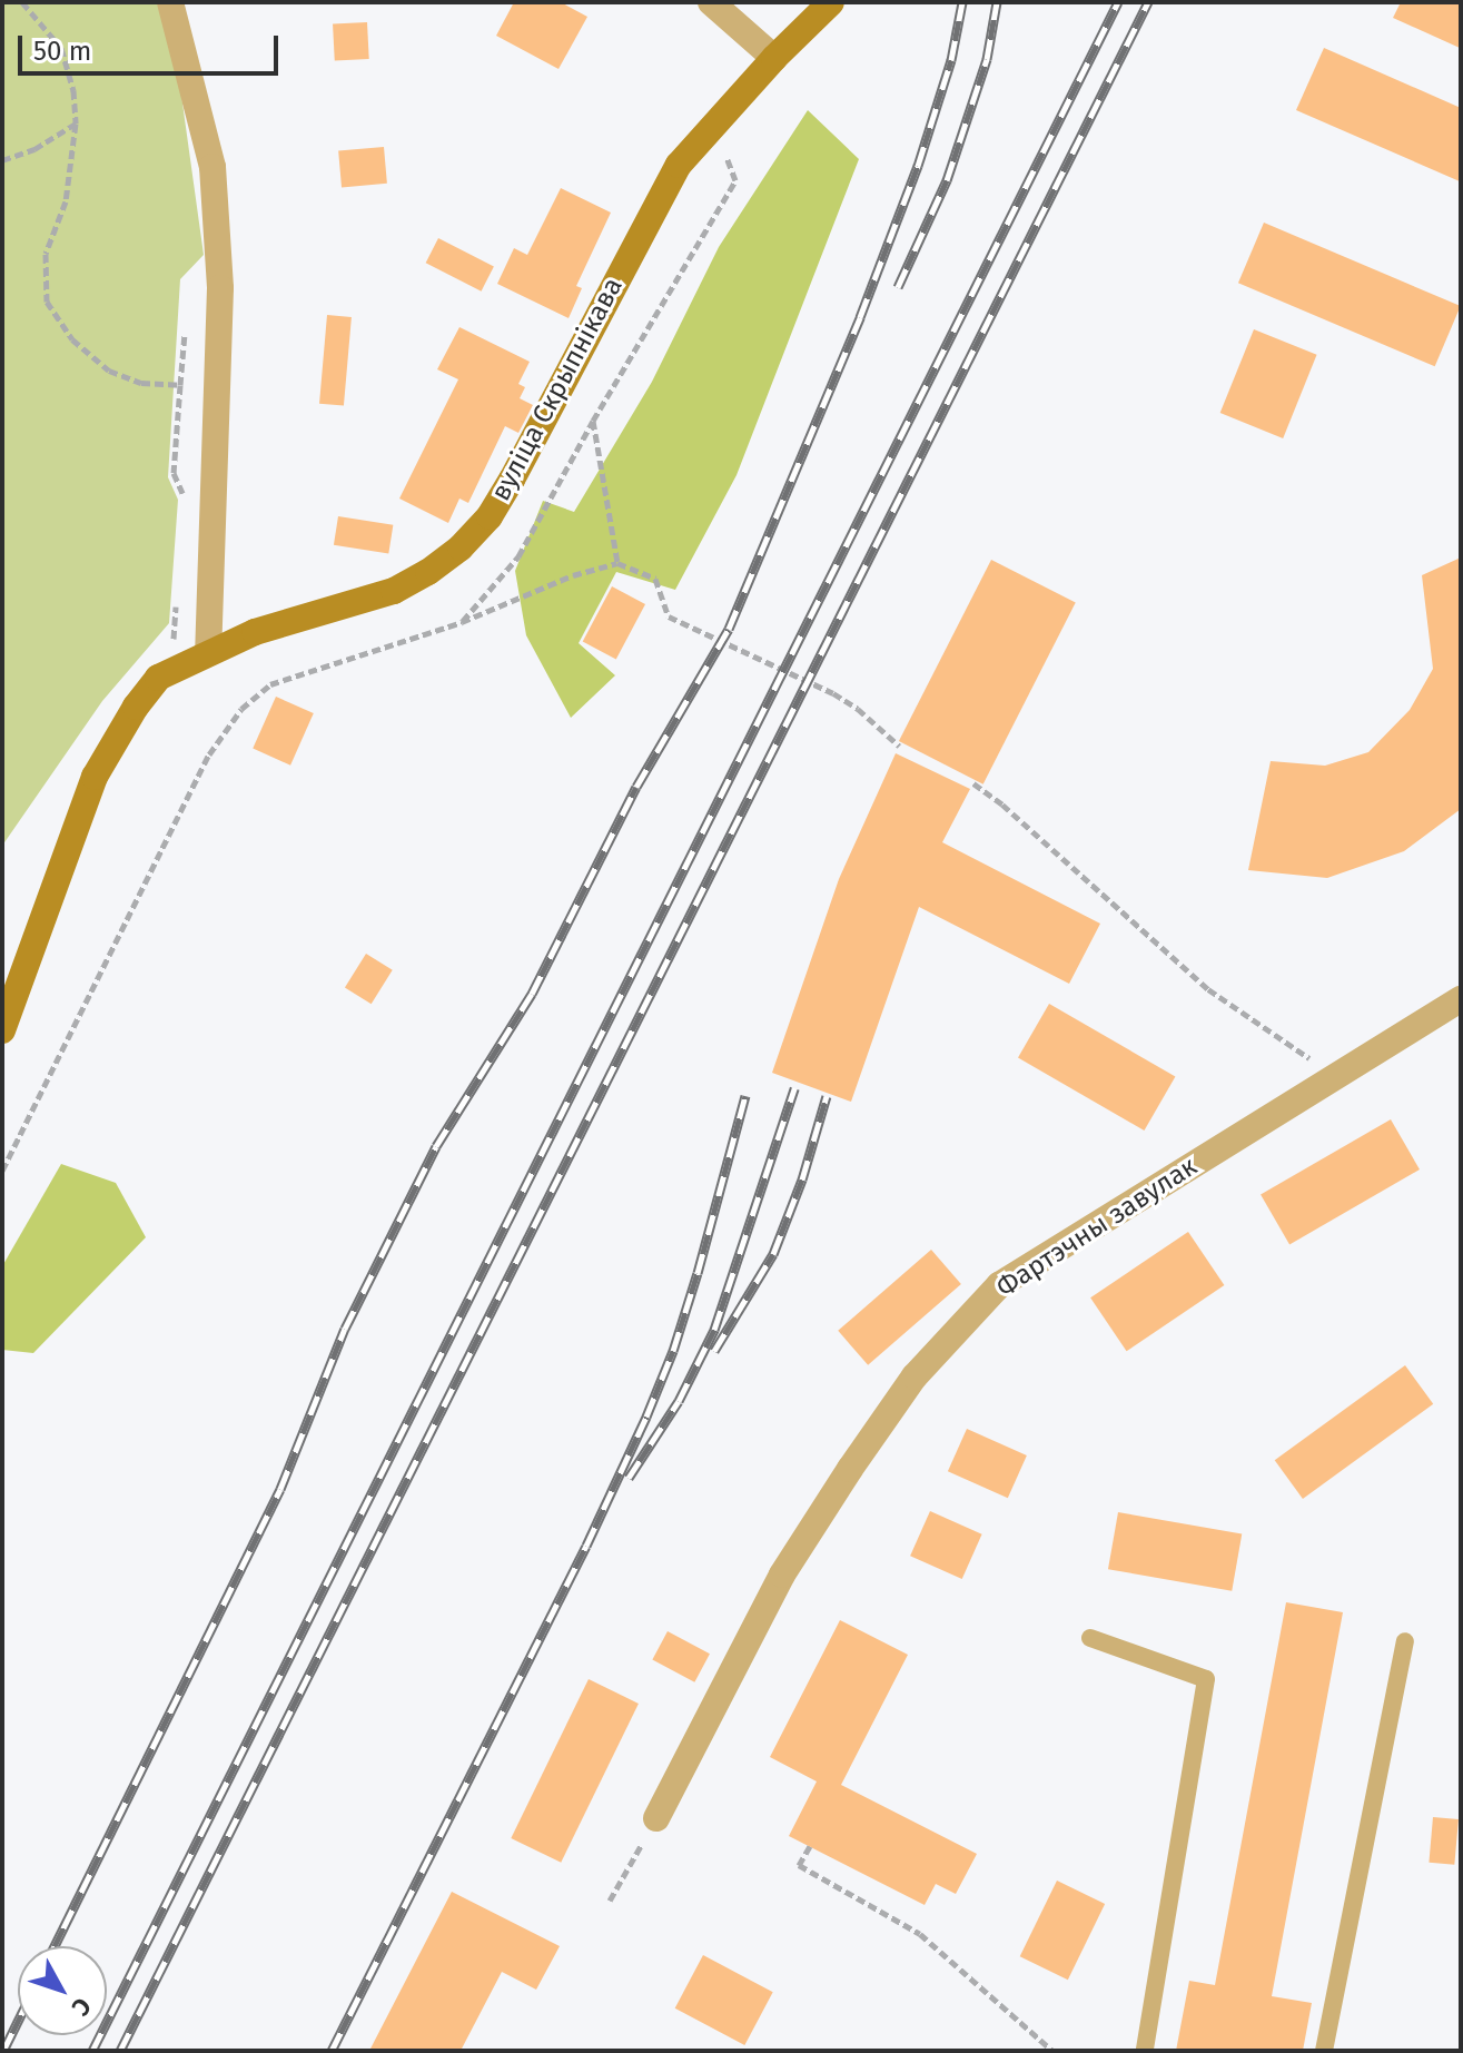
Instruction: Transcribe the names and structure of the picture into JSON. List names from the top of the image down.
{
  "streets": {
    "street": ["вуліца Скрыпнікава", "Фартэчны завулак"]
  },
  "scale_bar": "50 m",
  "north": "bottom right"
}
